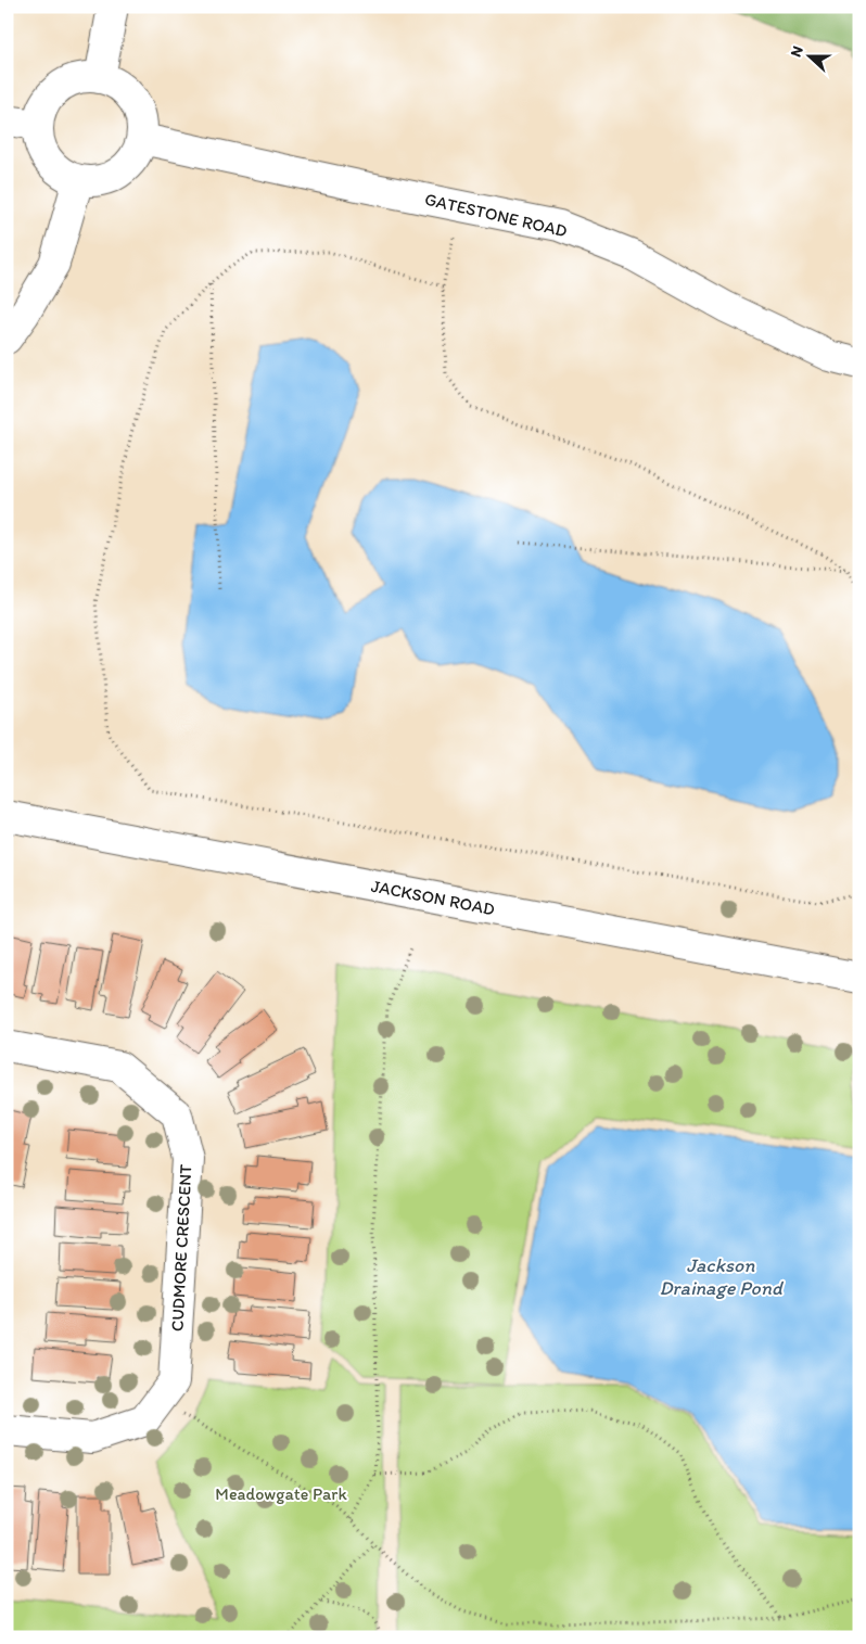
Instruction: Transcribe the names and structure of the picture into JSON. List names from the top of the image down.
{
  "streets": {
    "street": ["GATESTONE ROAD", "JACKSON ROAD", "CUDMORE CRESCENT"]
  },
  "water": ["Jackson Drainage Pond"],
  "parks": ["Meadowgate Park"],
  "north": "left"
}
